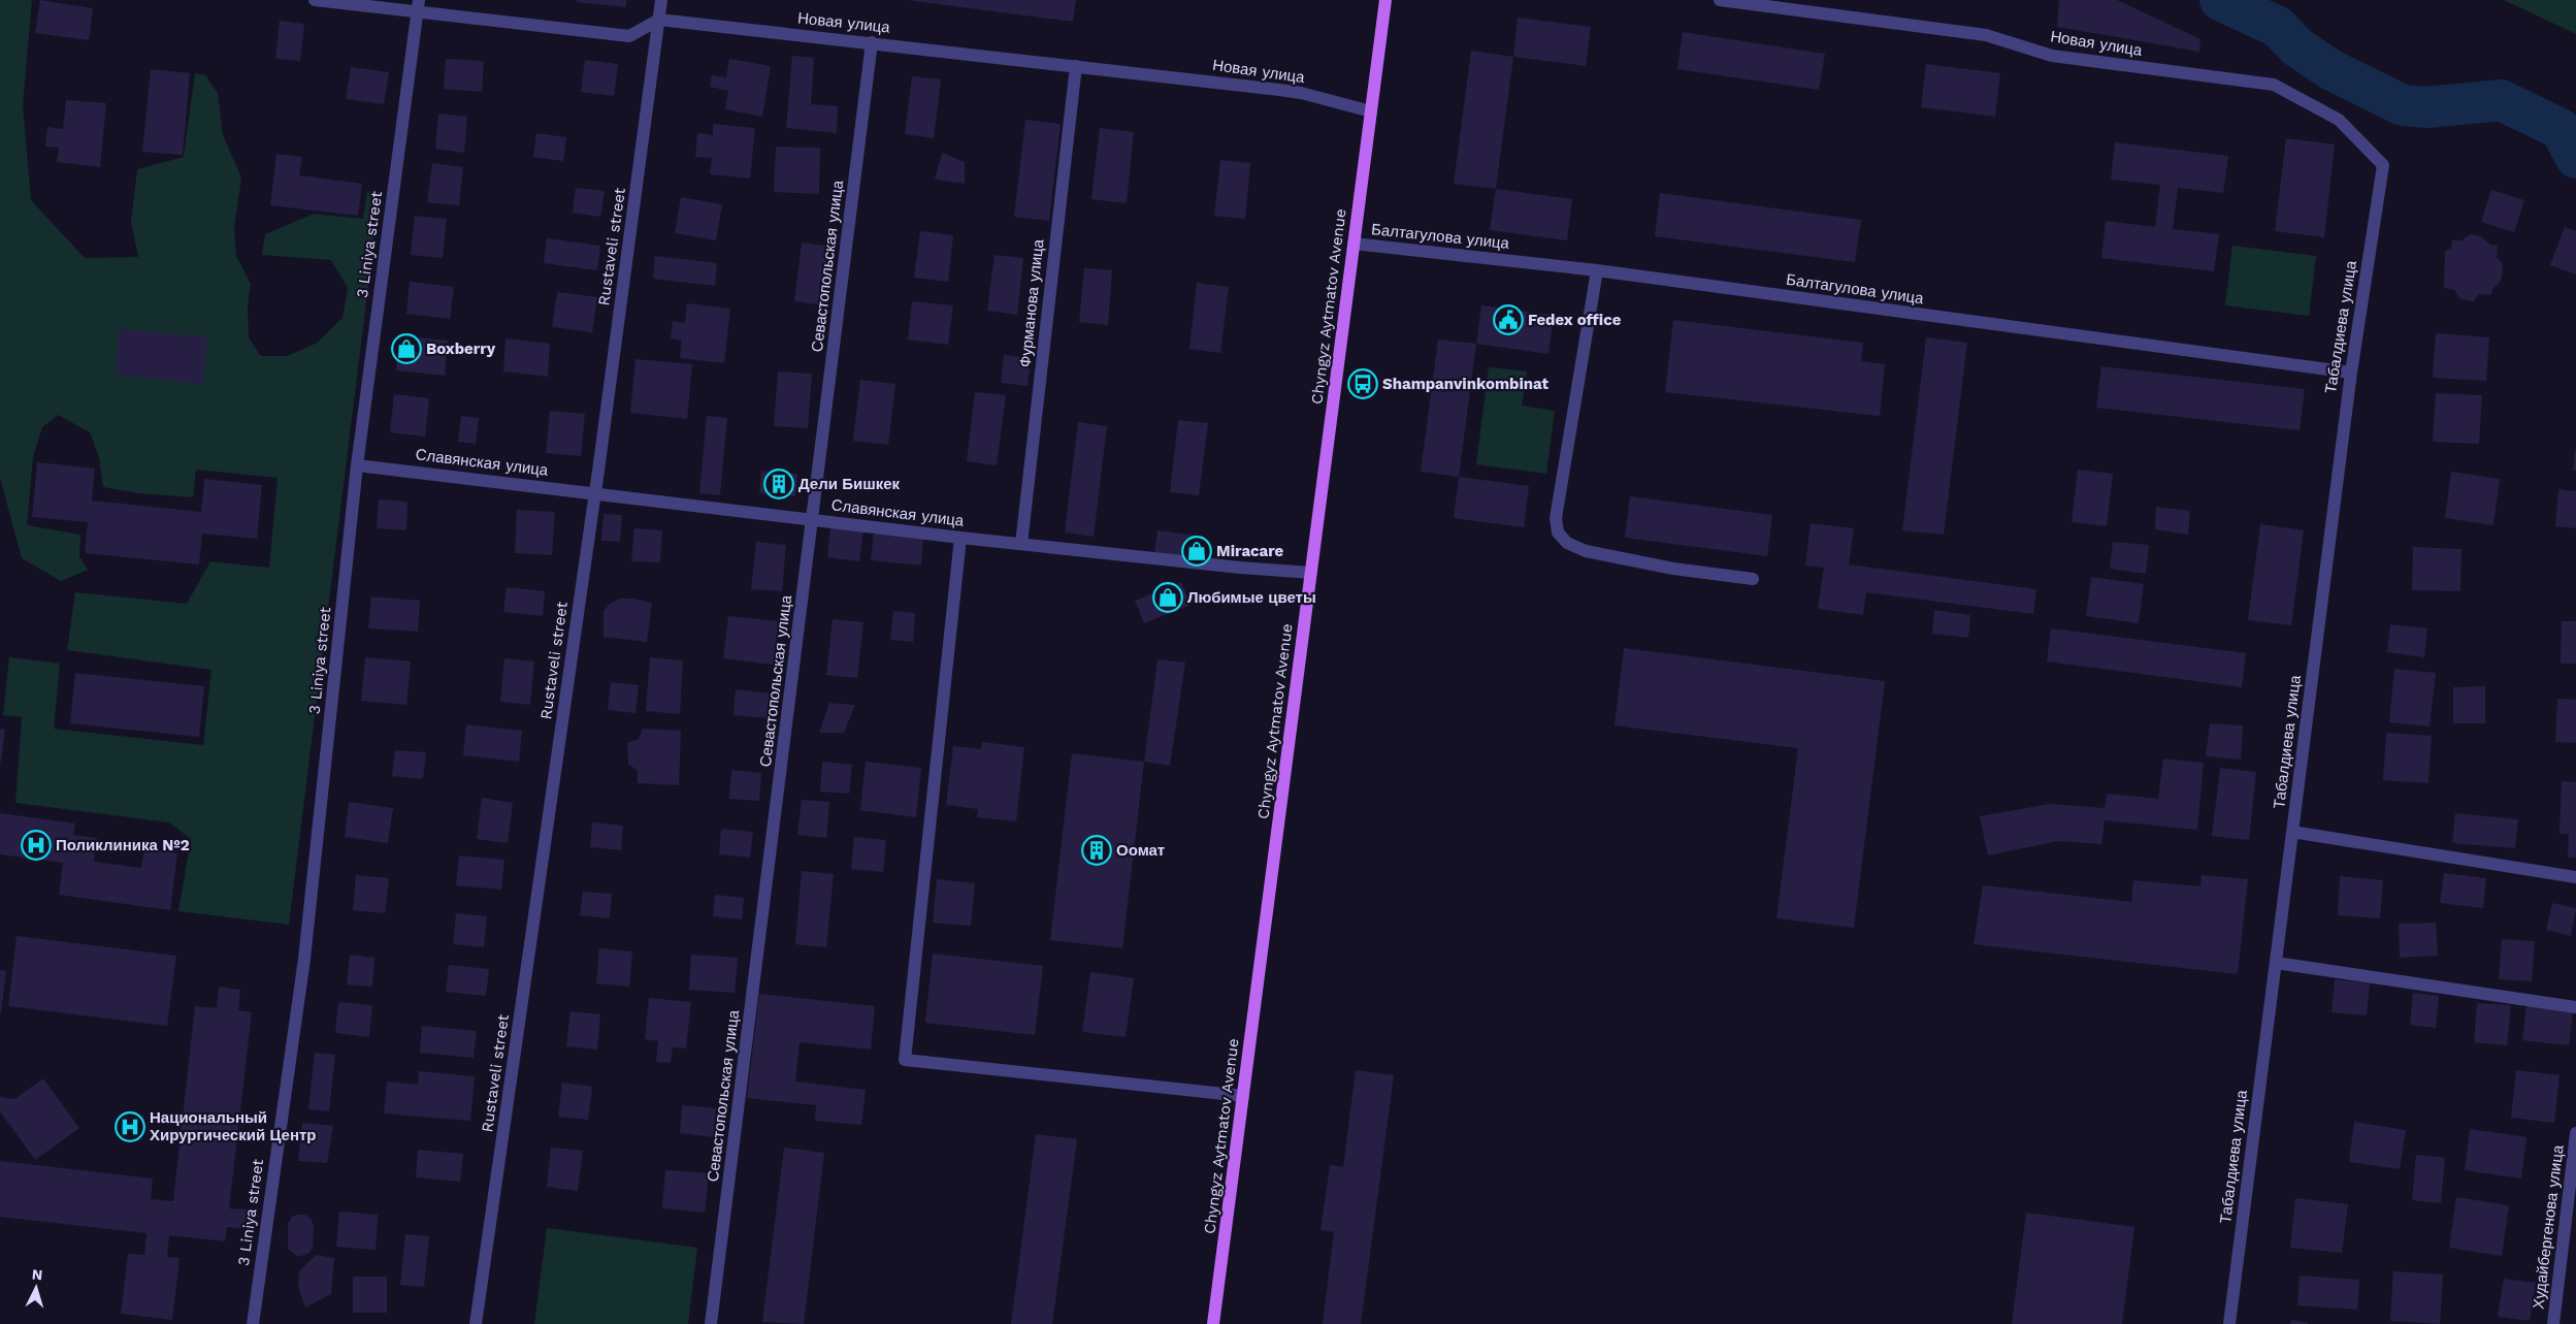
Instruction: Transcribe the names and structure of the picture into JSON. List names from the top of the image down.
{
  "streets": {
    "main road": ["Chyngyz Aytmatov Avenue"],
    "street": [
      "Новая улица",
      "Балтагулова улица",
      "3 Liniya street",
      "Rustaveli street",
      "Севастопольская улица",
      "Фурманова улица",
      "Табалдиева улица",
      "Славянская улица",
      "Худайбергенова улица"
    ]
  },
  "crossings": [
    ["Новая улица", "Rustaveli street"],
    ["Новая улица", "Севастопольская улица"],
    ["Новая улица", "Фурманова улица"],
    ["Новая улица", "Chyngyz Aytmatov Avenue"],
    ["Новая улица", "Табалдиева улица"],
    ["Балтагулова улица", "Chyngyz Aytmatov Avenue"],
    ["Балтагулова улица", "Табалдиева улица"],
    ["3 Liniya street", "Славянская улица"],
    ["Rustaveli street", "Славянская улица"],
    ["Севастопольская улица", "Славянская улица"],
    ["Фурманова улица", "Славянская улица"],
    ["Chyngyz Aytmatov Avenue", "Славянская улица"]
  ],
  "places": {
    "public building": ["Fedex office"],
    "shop": ["Boxberry", "Miracare", "Любимые цветы"],
    "bus stop": ["Shampanvinkombinat"],
    "building": ["Дели Бишкек", "Оомат"],
    "hospital": ["Поликлиника №2", "Национальный Хирургический Центр"]
  },
  "north": "top"
}
